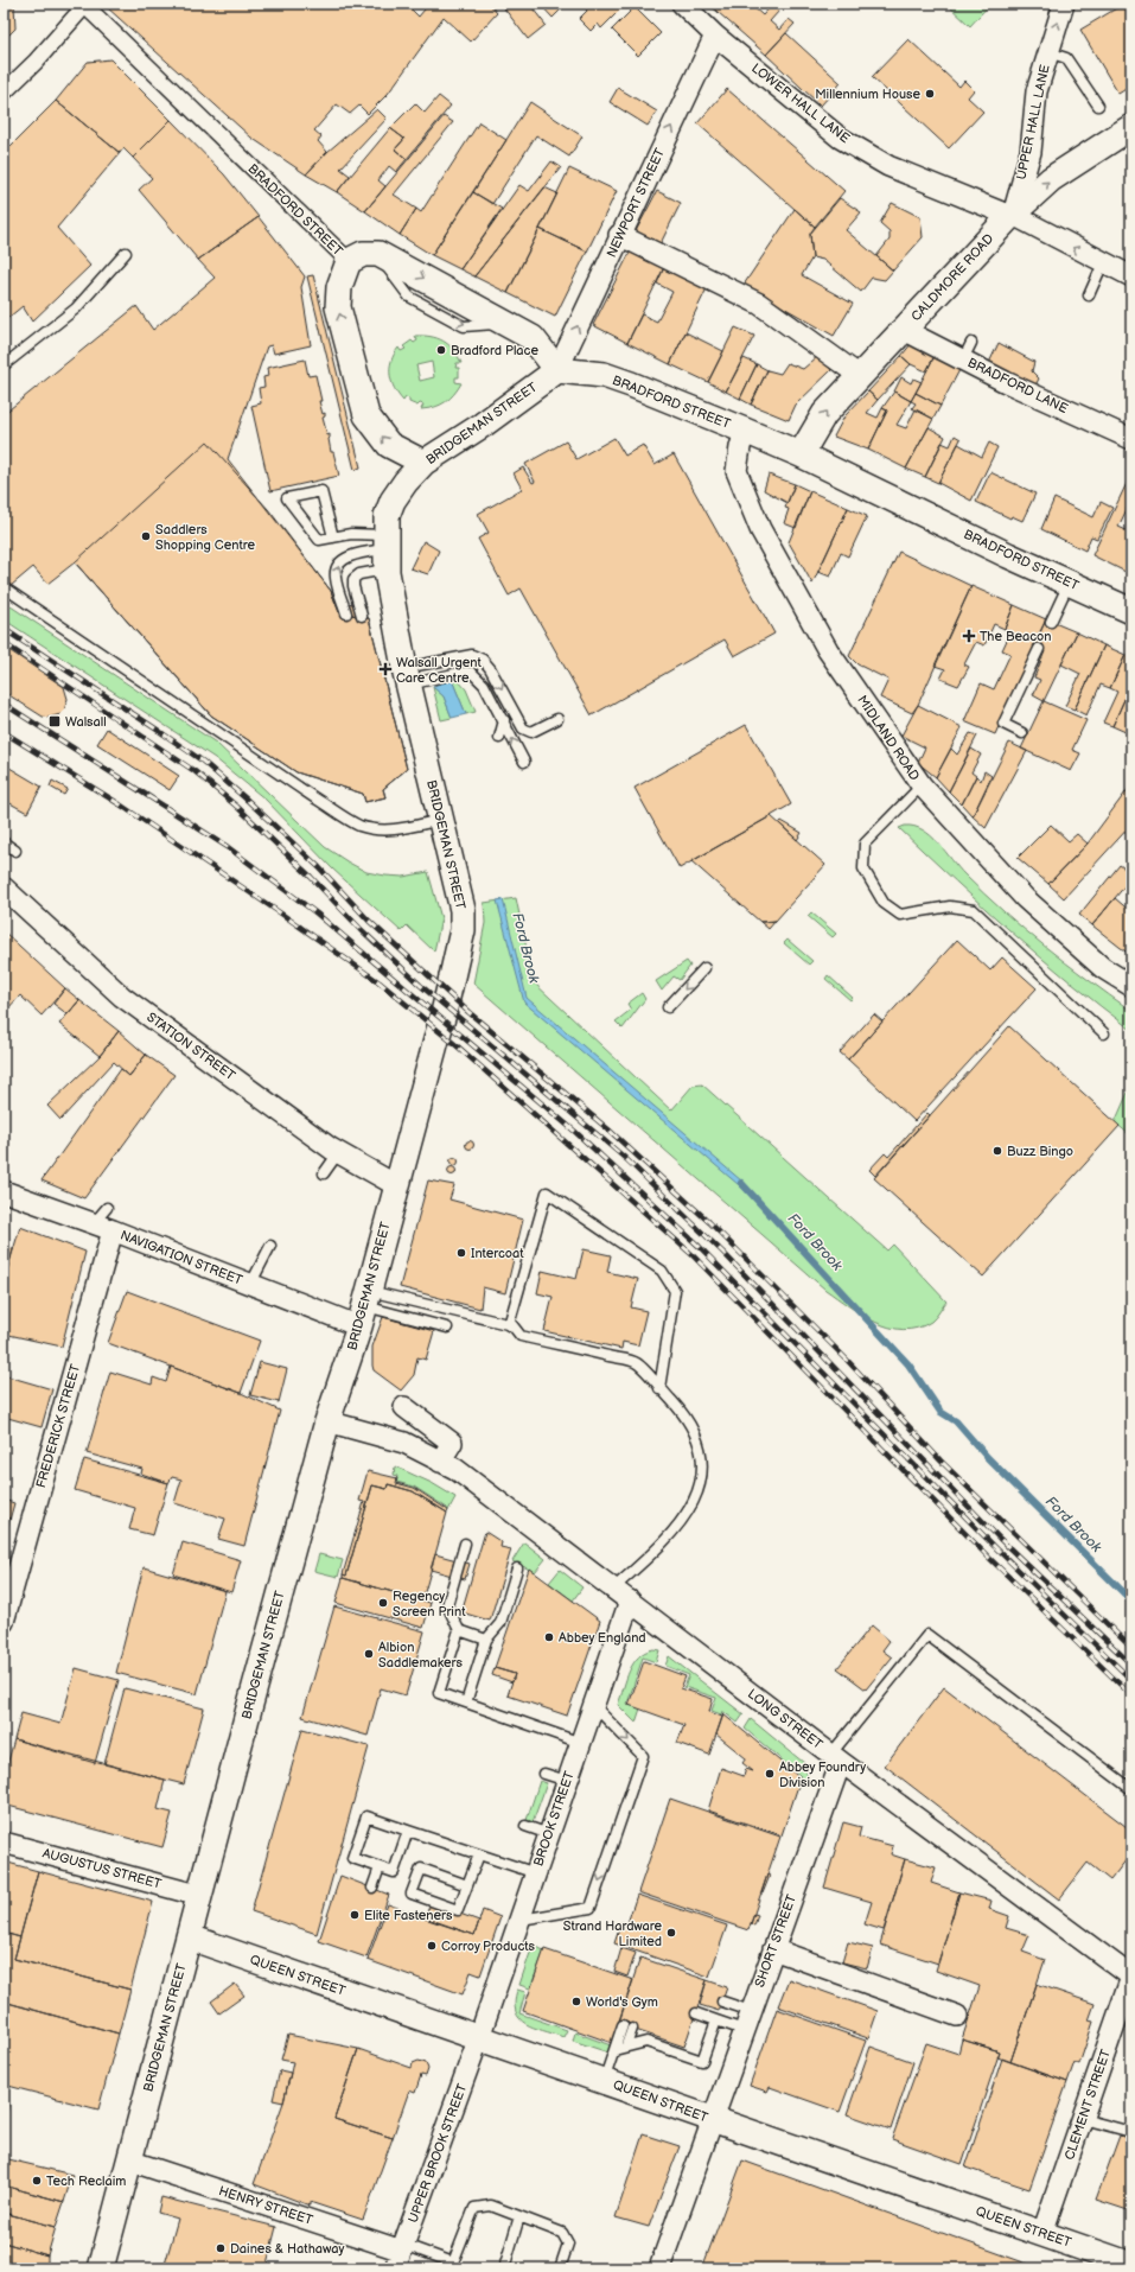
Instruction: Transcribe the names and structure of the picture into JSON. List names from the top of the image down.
{
  "streets": {
    "street": [
      "LOWER HALL LANE",
      "UPPER HALL LANE",
      "NEWPORT STREET",
      "BRADFORD STREET",
      "CALDMORE ROAD",
      "BRADFORD LANE",
      "BRIDGEMAN STREET",
      "MIDLAND ROAD",
      "STATION STREET",
      "NAVIGATION STREET",
      "FREDERICK STREET",
      "LONG STREET",
      "BROOK STREET",
      "AUGUSTUS STREET",
      "SHORT STREET",
      "QUEEN STREET",
      "CLEMENT STREET",
      "UPPER BROOK STREET",
      "HENRY STREET"
    ]
  },
  "crossings": [
    ["LOWER HALL LANE", "UPPER HALL LANE"],
    ["LOWER HALL LANE", "NEWPORT STREET"],
    ["LOWER HALL LANE", "CALDMORE ROAD"],
    ["UPPER HALL LANE", "CALDMORE ROAD"],
    ["NEWPORT STREET", "BRADFORD STREET"],
    ["NEWPORT STREET", "BRIDGEMAN STREET"],
    ["BRADFORD STREET", "CALDMORE ROAD"],
    ["BRADFORD STREET", "BRIDGEMAN STREET"],
    ["BRADFORD STREET", "MIDLAND ROAD"],
    ["CALDMORE ROAD", "BRADFORD LANE"],
    ["BRIDGEMAN STREET", "STATION STREET"],
    ["BRIDGEMAN STREET", "NAVIGATION STREET"],
    ["BRIDGEMAN STREET", "LONG STREET"],
    ["BRIDGEMAN STREET", "AUGUSTUS STREET"],
    ["BRIDGEMAN STREET", "QUEEN STREET"],
    ["BRIDGEMAN STREET", "HENRY STREET"],
    ["NAVIGATION STREET", "FREDERICK STREET"],
    ["LONG STREET", "BROOK STREET"],
    ["LONG STREET", "SHORT STREET"],
    ["LONG STREET", "CLEMENT STREET"],
    ["BROOK STREET", "QUEEN STREET"],
    ["BROOK STREET", "UPPER BROOK STREET"],
    ["SHORT STREET", "QUEEN STREET"],
    ["QUEEN STREET", "CLEMENT STREET"],
    ["QUEEN STREET", "UPPER BROOK STREET"],
    ["UPPER BROOK STREET", "HENRY STREET"]
  ],
  "one_way": ["NEWPORT STREET", "CALDMORE ROAD"],
  "water": ["Ford Brook"],
  "places": {
    "other": [
      "Millennium House",
      "Bradford Place",
      "Saddlers Shopping Centre",
      "Buzz Bingo",
      "Intercoat",
      "Regency Screen Print",
      "Abbey England",
      "Albion Saddlemakers",
      "Abbey Foundry Division",
      "Elite Fasteners",
      "Strand Hardware Limited",
      "Corroy Products",
      "World's Gym",
      "Tech Reclaim",
      "Daines & Hathaway"
    ],
    "health": ["The Beacon", "Walsall Urgent Care Centre"],
    "transit": ["Walsall"]
  }
}
